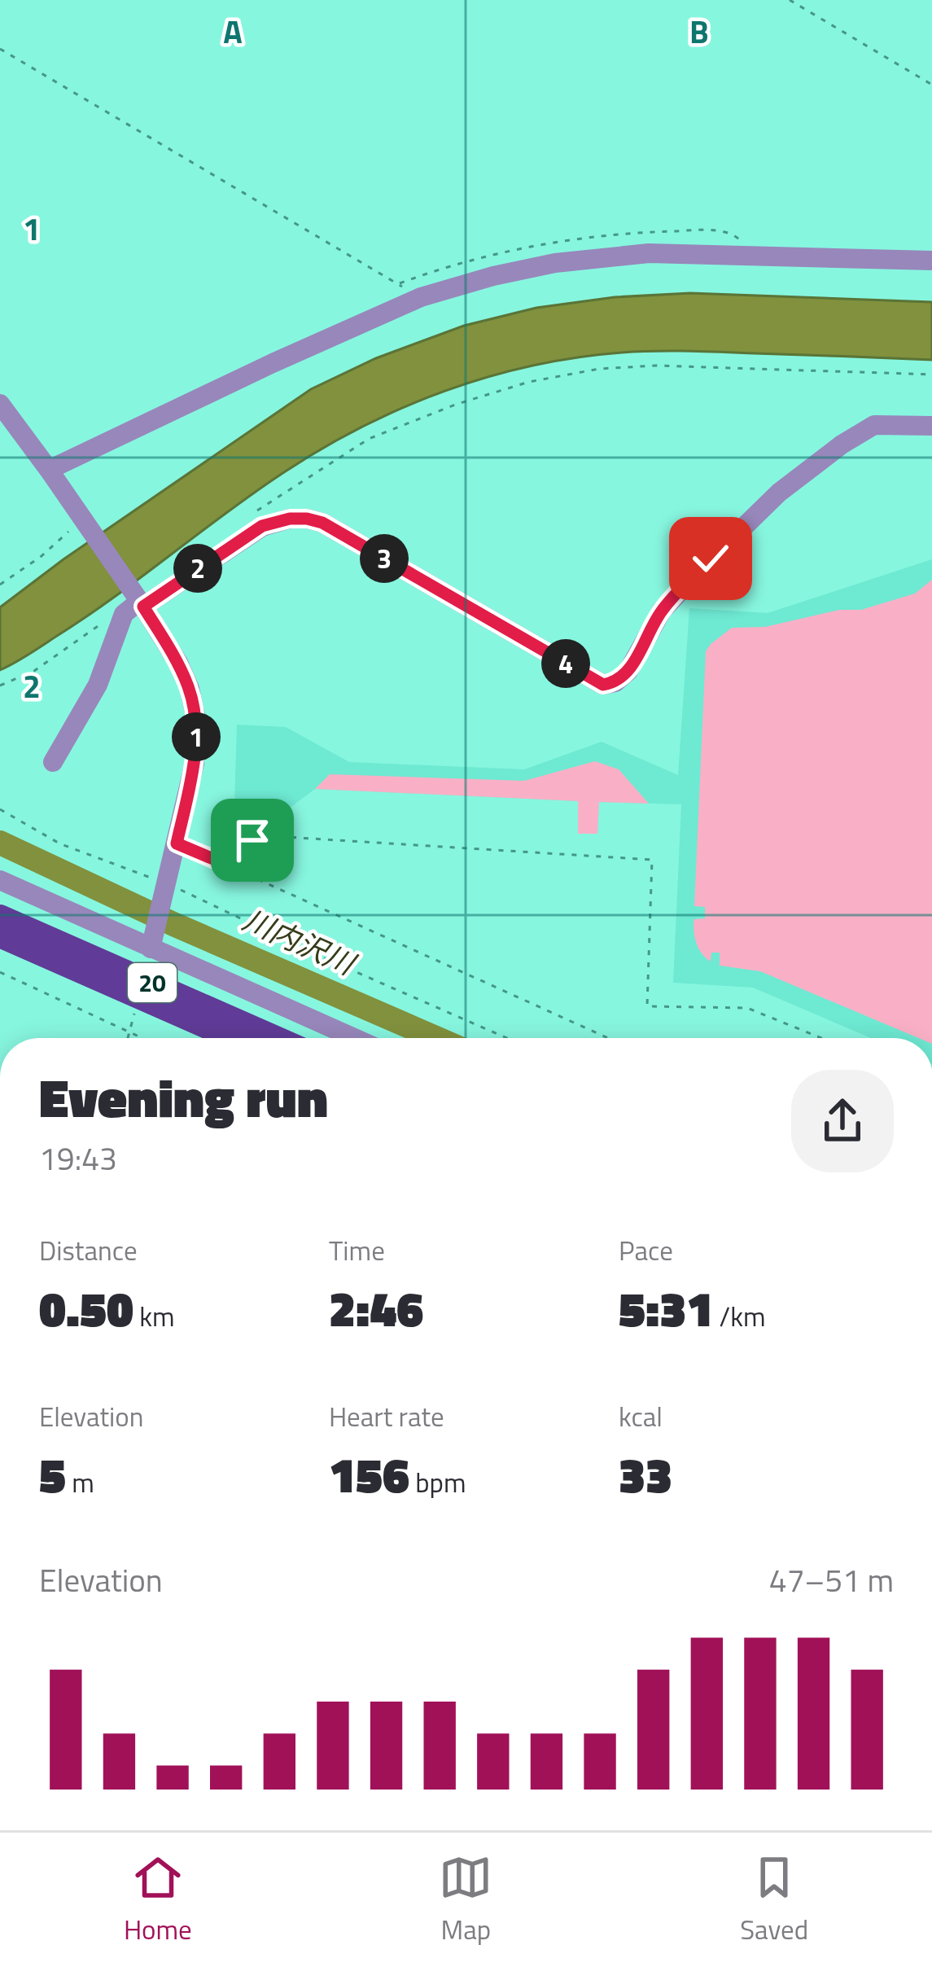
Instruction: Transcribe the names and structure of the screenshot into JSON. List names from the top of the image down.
{
  "streets": {
    "main road": ["20"]
  },
  "water": ["川内沢川"],
  "page": {
    "pins": [
      "3",
      "2",
      "4",
      "1"
    ],
    "heading": ["Evening run", "19:43"],
    "stats": [
      ["Distance", "0.50 km"],
      ["Time", "2:46"],
      ["Pace", "5:31 /km"],
      ["Elevation", "5 m"],
      ["Heart rate", "156 bpm"],
      ["kcal", "33"]
    ],
    "chart": ["Elevation", "47–51 m"],
    "tabs": ["Home", "Map", "Saved"]
  },
  "grid": {
    "columns": ["A", "B"],
    "rows": ["1", "2"]
  }
}
